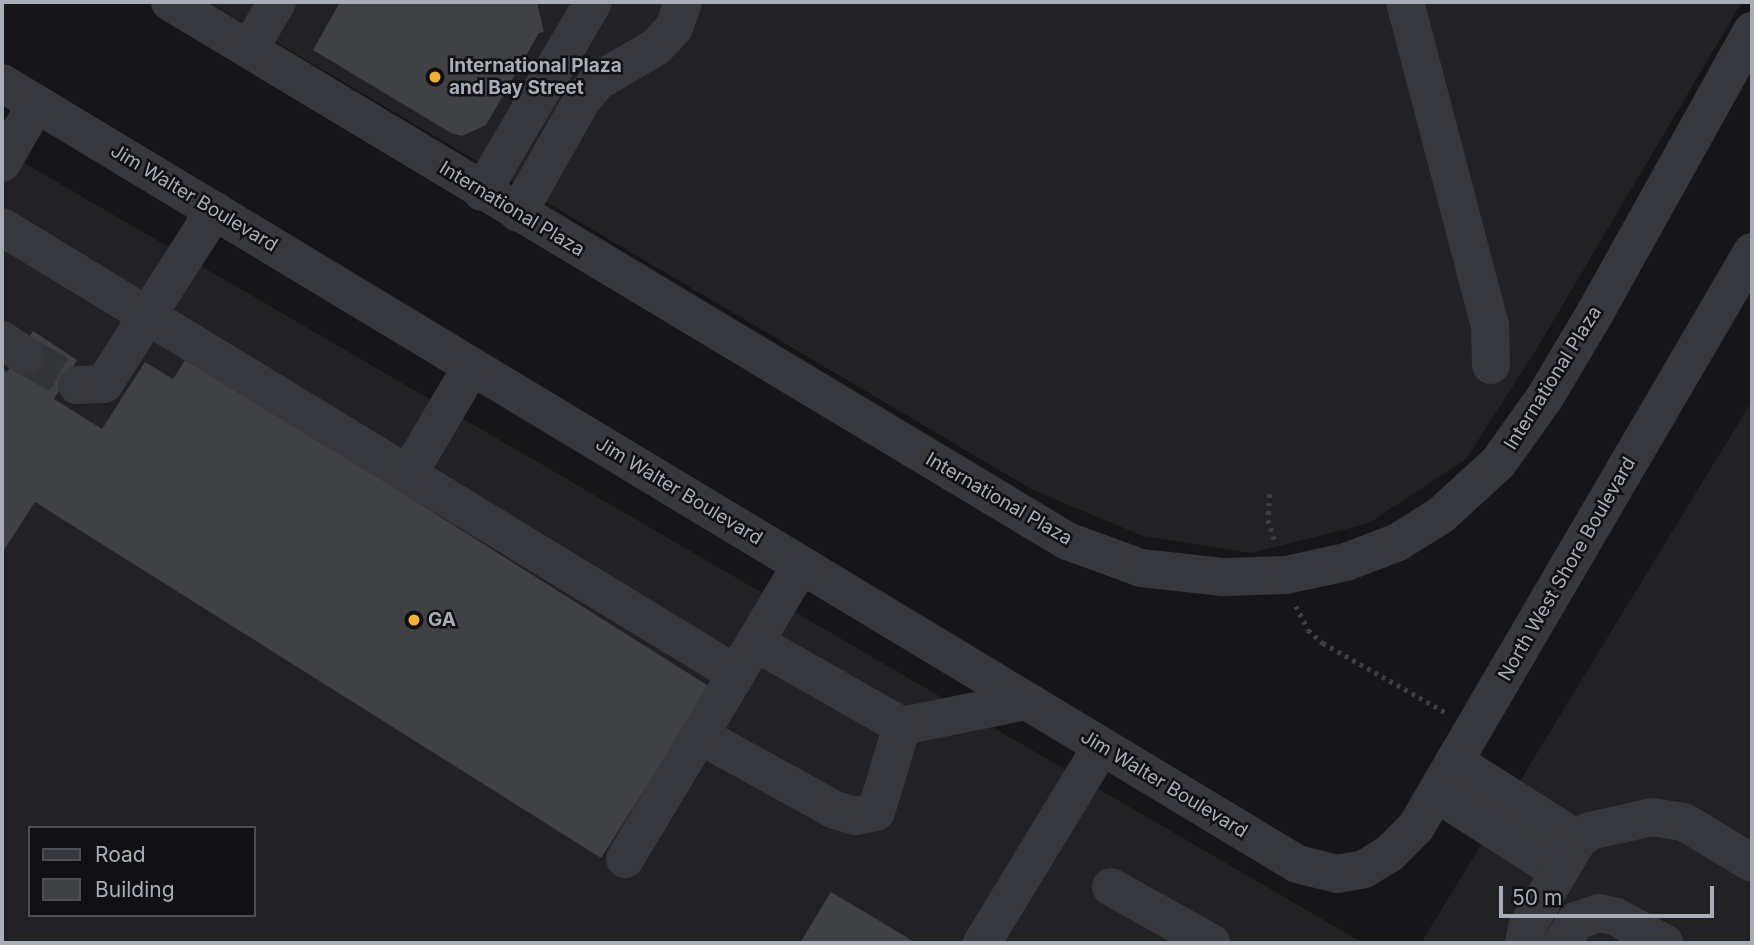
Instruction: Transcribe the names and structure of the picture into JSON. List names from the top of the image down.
{
  "streets": {
    "street": ["Jim Walter Boulevard", "International Plaza", "North West Shore Boulevard"]
  },
  "crossings": [
    ["Jim Walter Boulevard", "North West Shore Boulevard"]
  ],
  "places": ["International Plaza and Bay Street", "GA"],
  "legend": ["Road", "Building"],
  "scale_bar": "50 m"
}
